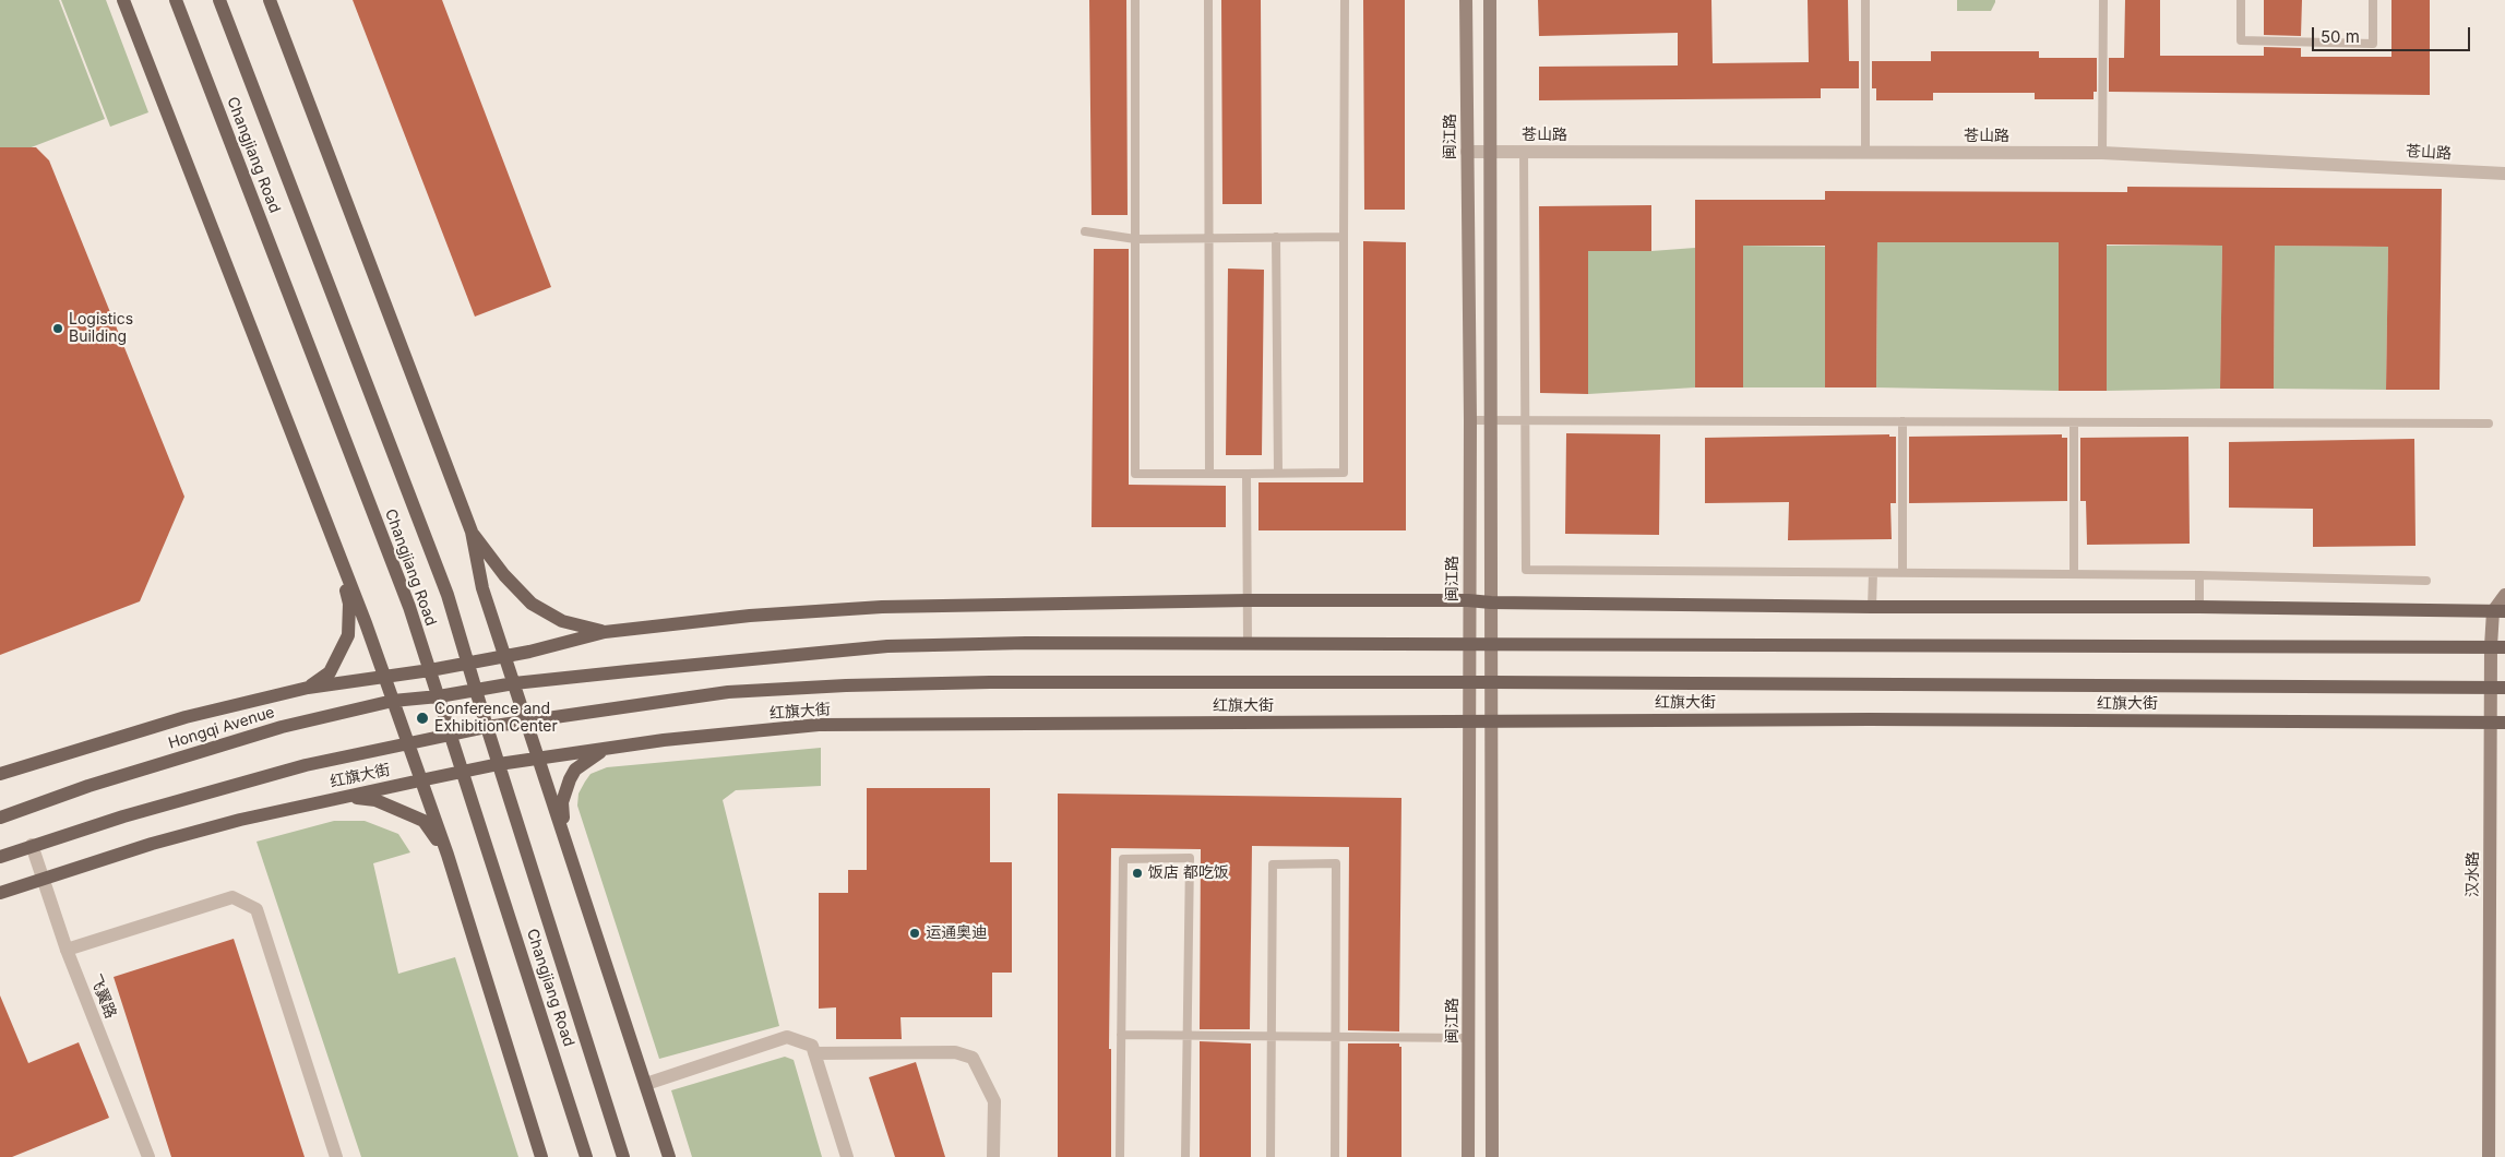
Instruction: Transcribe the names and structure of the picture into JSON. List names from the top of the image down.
{
  "streets": {
    "main road": [
      "闽江路",
      "Changjiang Road",
      "红旗大街",
      "Hongqi Avenue",
      "汉水路"
    ],
    "street": ["苍山路", "飞翼路"]
  },
  "crossings": [
    ["苍山路", "闽江路"],
    ["闽江路", "红旗大街"],
    ["Changjiang Road", "红旗大街"],
    ["Changjiang Road", "Hongqi Avenue"],
    ["红旗大街", "汉水路"],
    ["红旗大街", "飞翼路"]
  ],
  "places": [
    "Logistics Building",
    "Conference and Exhibition Center",
    "饭店 都吃饭",
    "运通奥迪"
  ],
  "scale_bar": "50 m"
}
